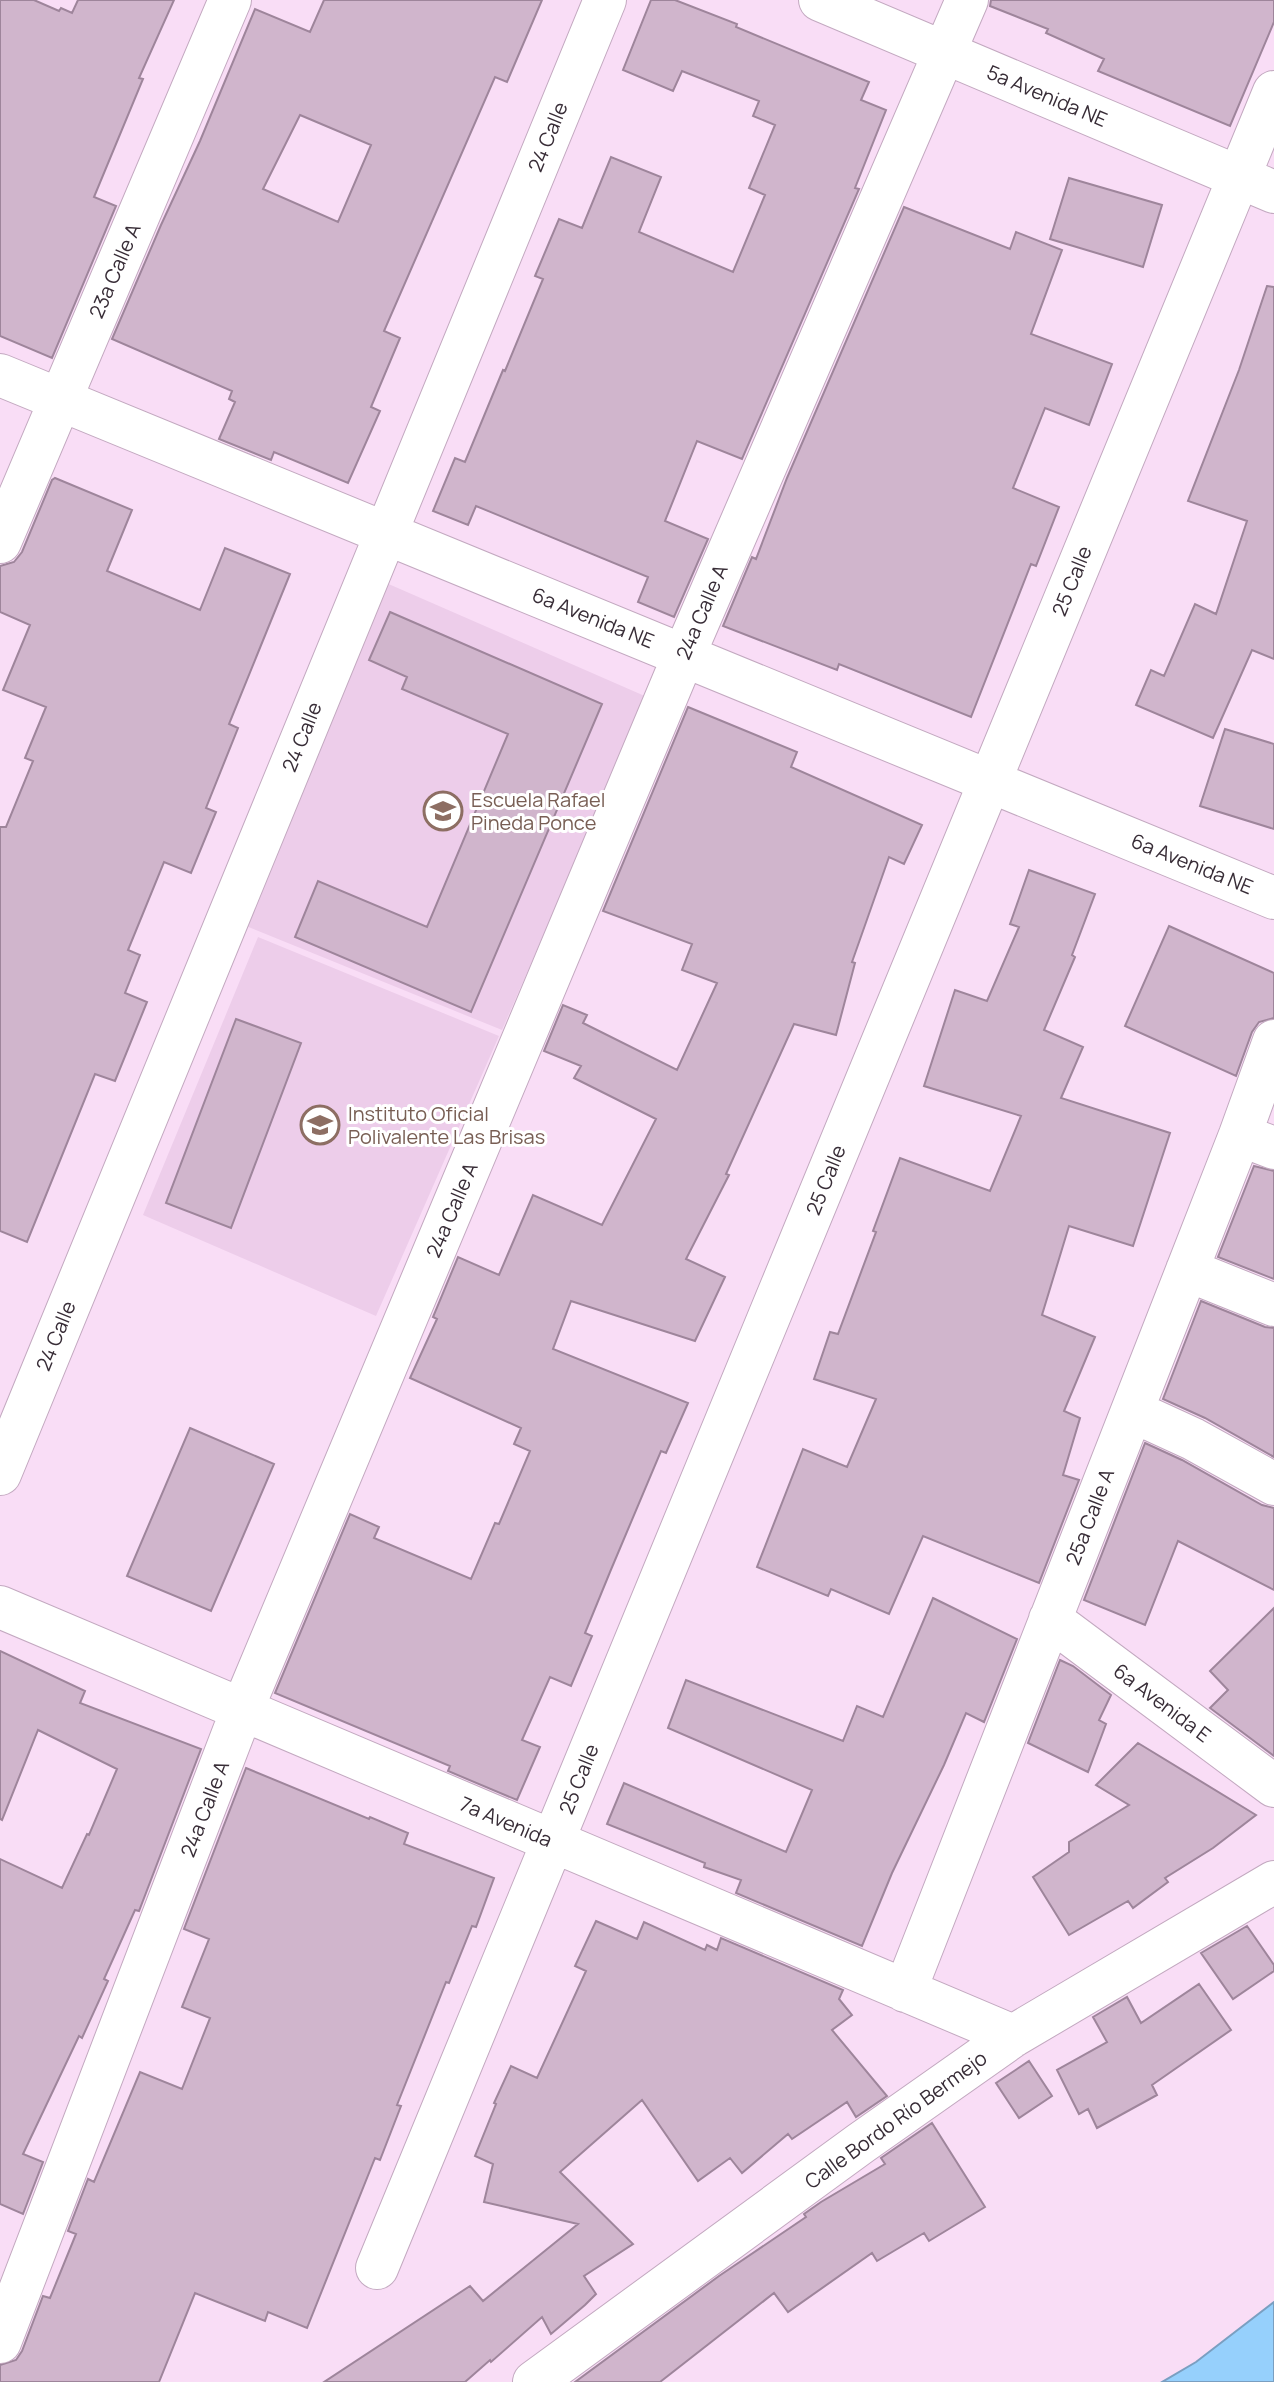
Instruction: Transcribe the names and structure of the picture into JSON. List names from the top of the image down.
{
  "streets": {
    "street": [
      "5a Avenida NE",
      "24 Calle",
      "23a Calle A",
      "25 Calle",
      "24a Calle A",
      "6a Avenida NE",
      "25a Calle A",
      "6a Avenida E",
      "7a Avenida",
      "Calle Bordo Río Bermejo"
    ]
  },
  "crossings": [
    ["5a Avenida NE", "25 Calle"],
    ["5a Avenida NE", "24a Calle A"],
    ["24 Calle", "6a Avenida NE"],
    ["23a Calle A", "6a Avenida NE"],
    ["25 Calle", "6a Avenida NE"],
    ["25 Calle", "7a Avenida"],
    ["24a Calle A", "6a Avenida NE"],
    ["24a Calle A", "7a Avenida"],
    ["25a Calle A", "6a Avenida E"],
    ["25a Calle A", "7a Avenida"],
    ["7a Avenida", "Calle Bordo Río Bermejo"]
  ],
  "places": {
    "school or university": ["Escuela Rafael Pineda Ponce", "Instituto Oficial Polivalente Las Brisas"]
  }
}
